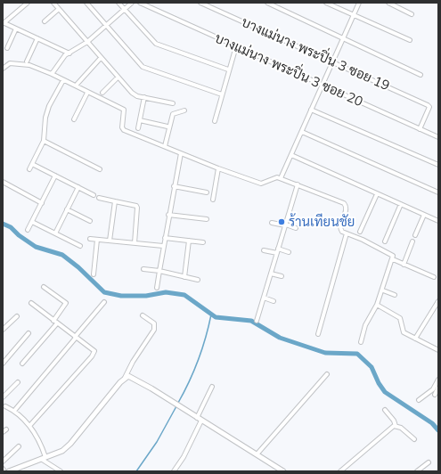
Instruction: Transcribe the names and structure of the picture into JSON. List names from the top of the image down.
{
  "streets": {
    "street": ["บางแม่นาง พระปิ่น 3 ซอย 19", "บางแม่นาง พระปิ่น 3 ซอย 20"]
  },
  "crossings": [
    ["บางแม่นาง พระปิ่น 3 ซอย 19", "บางแม่นาง พระปิ่น 3 ซอย 20"]
  ],
  "places": ["ร้านเทียนชัย"]
}
